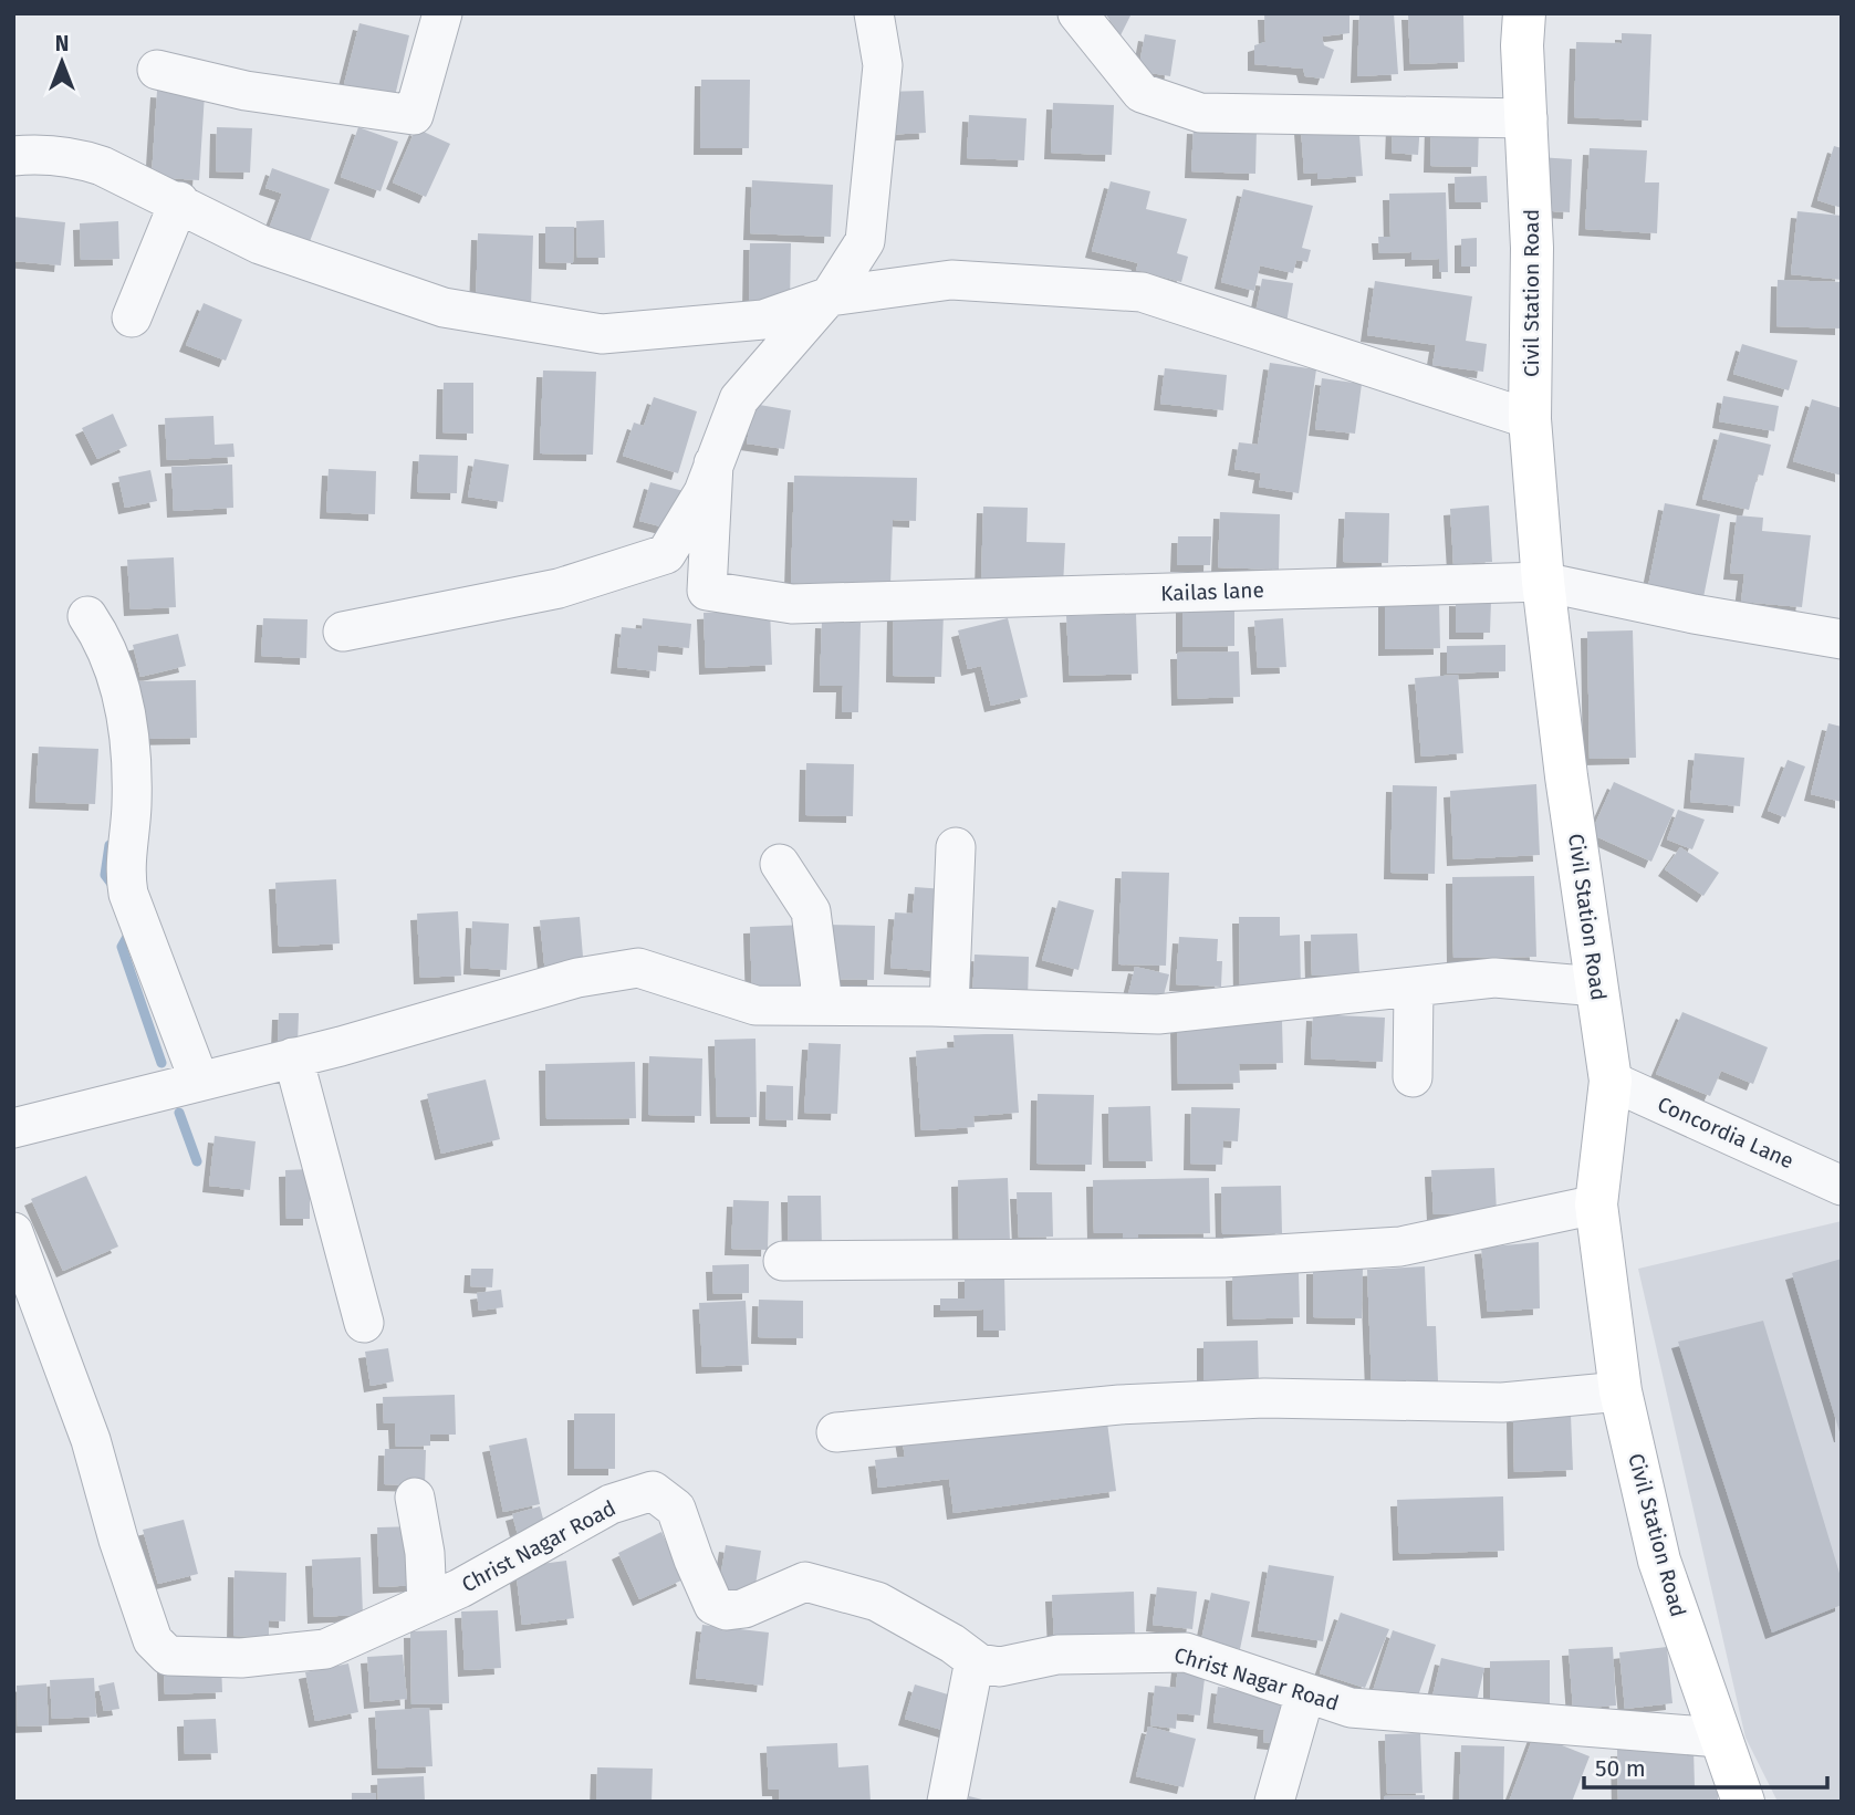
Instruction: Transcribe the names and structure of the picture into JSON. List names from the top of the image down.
{
  "streets": {
    "main road": ["Civil Station Road"],
    "street": ["Kailas lane", "Concordia Lane", "Christ Nagar Road"]
  },
  "crossings": [
    ["Civil Station Road", "Kailas lane"],
    ["Civil Station Road", "Concordia Lane"],
    ["Civil Station Road", "Christ Nagar Road"]
  ],
  "scale_bar": "50 m",
  "north": "top"
}
